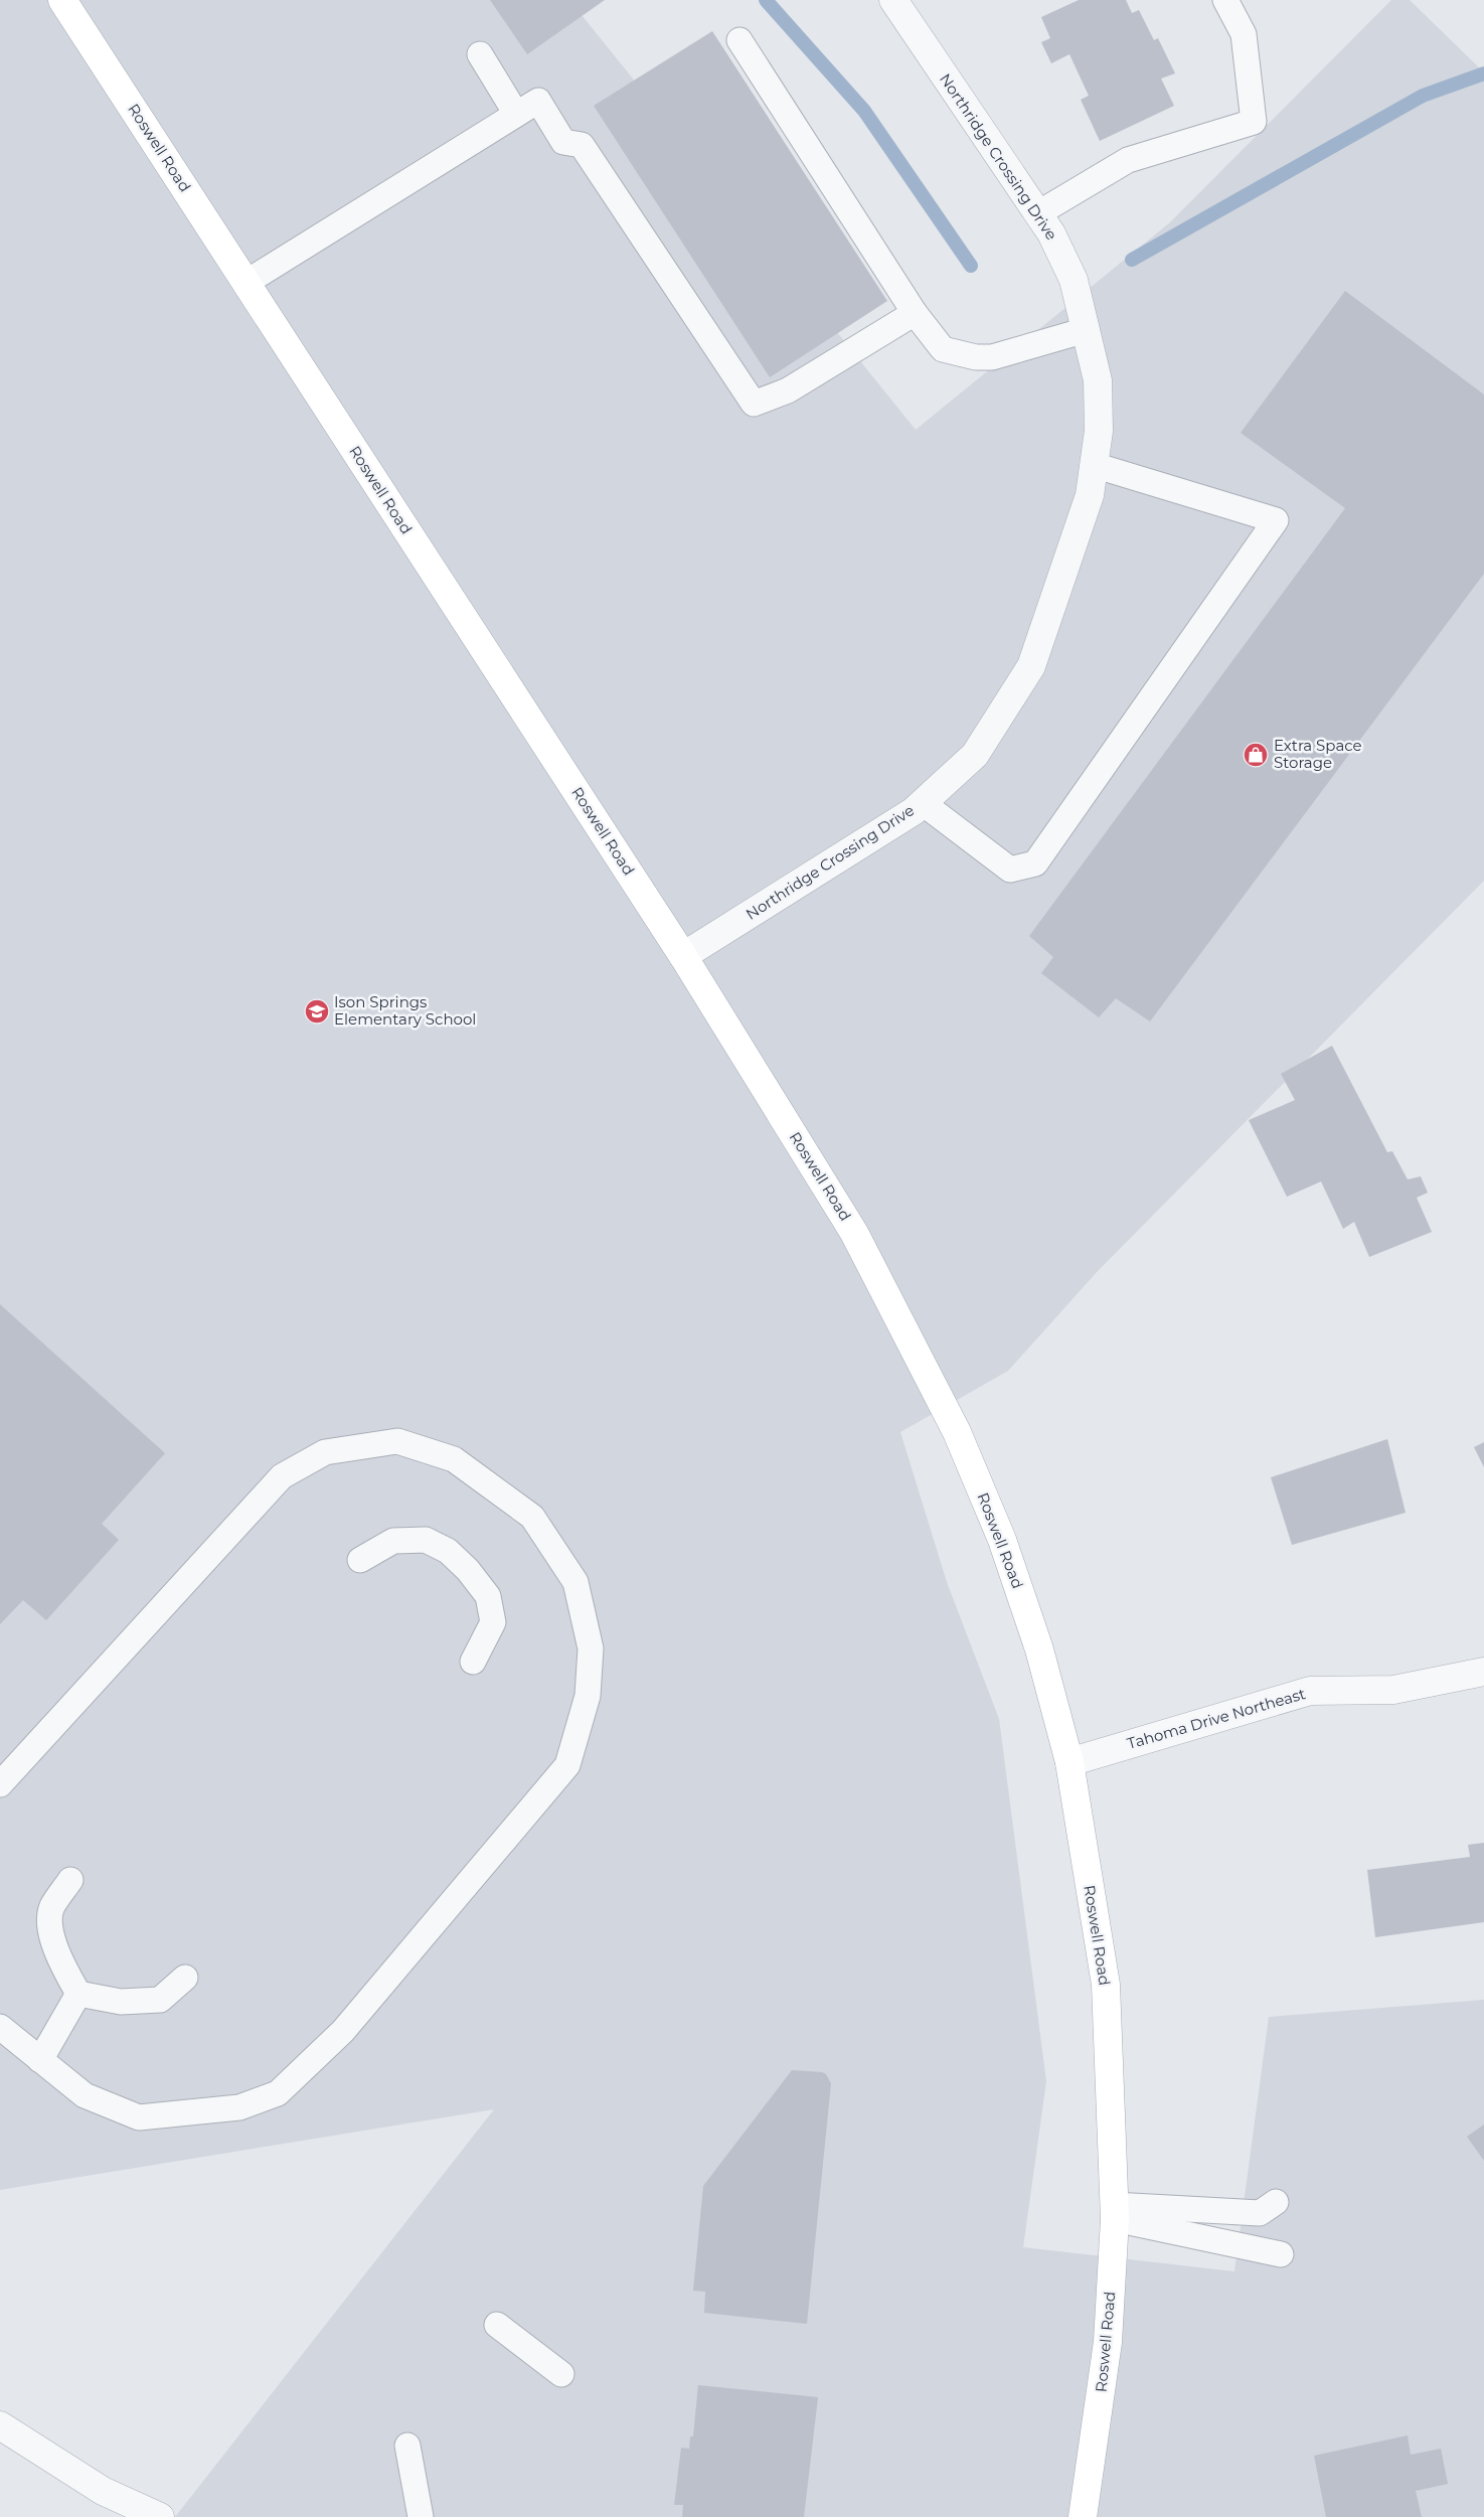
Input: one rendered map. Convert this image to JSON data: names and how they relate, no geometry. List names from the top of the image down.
{
  "streets": {
    "main road": ["Roswell Road"],
    "street": ["Northridge Crossing Drive", "Tahoma Drive Northeast"]
  },
  "crossings": [
    ["Roswell Road", "Northridge Crossing Drive"],
    ["Roswell Road", "Tahoma Drive Northeast"]
  ],
  "places": {
    "shop": ["Extra Space Storage"],
    "school or university": ["Ison Springs Elementary School"]
  }
}
